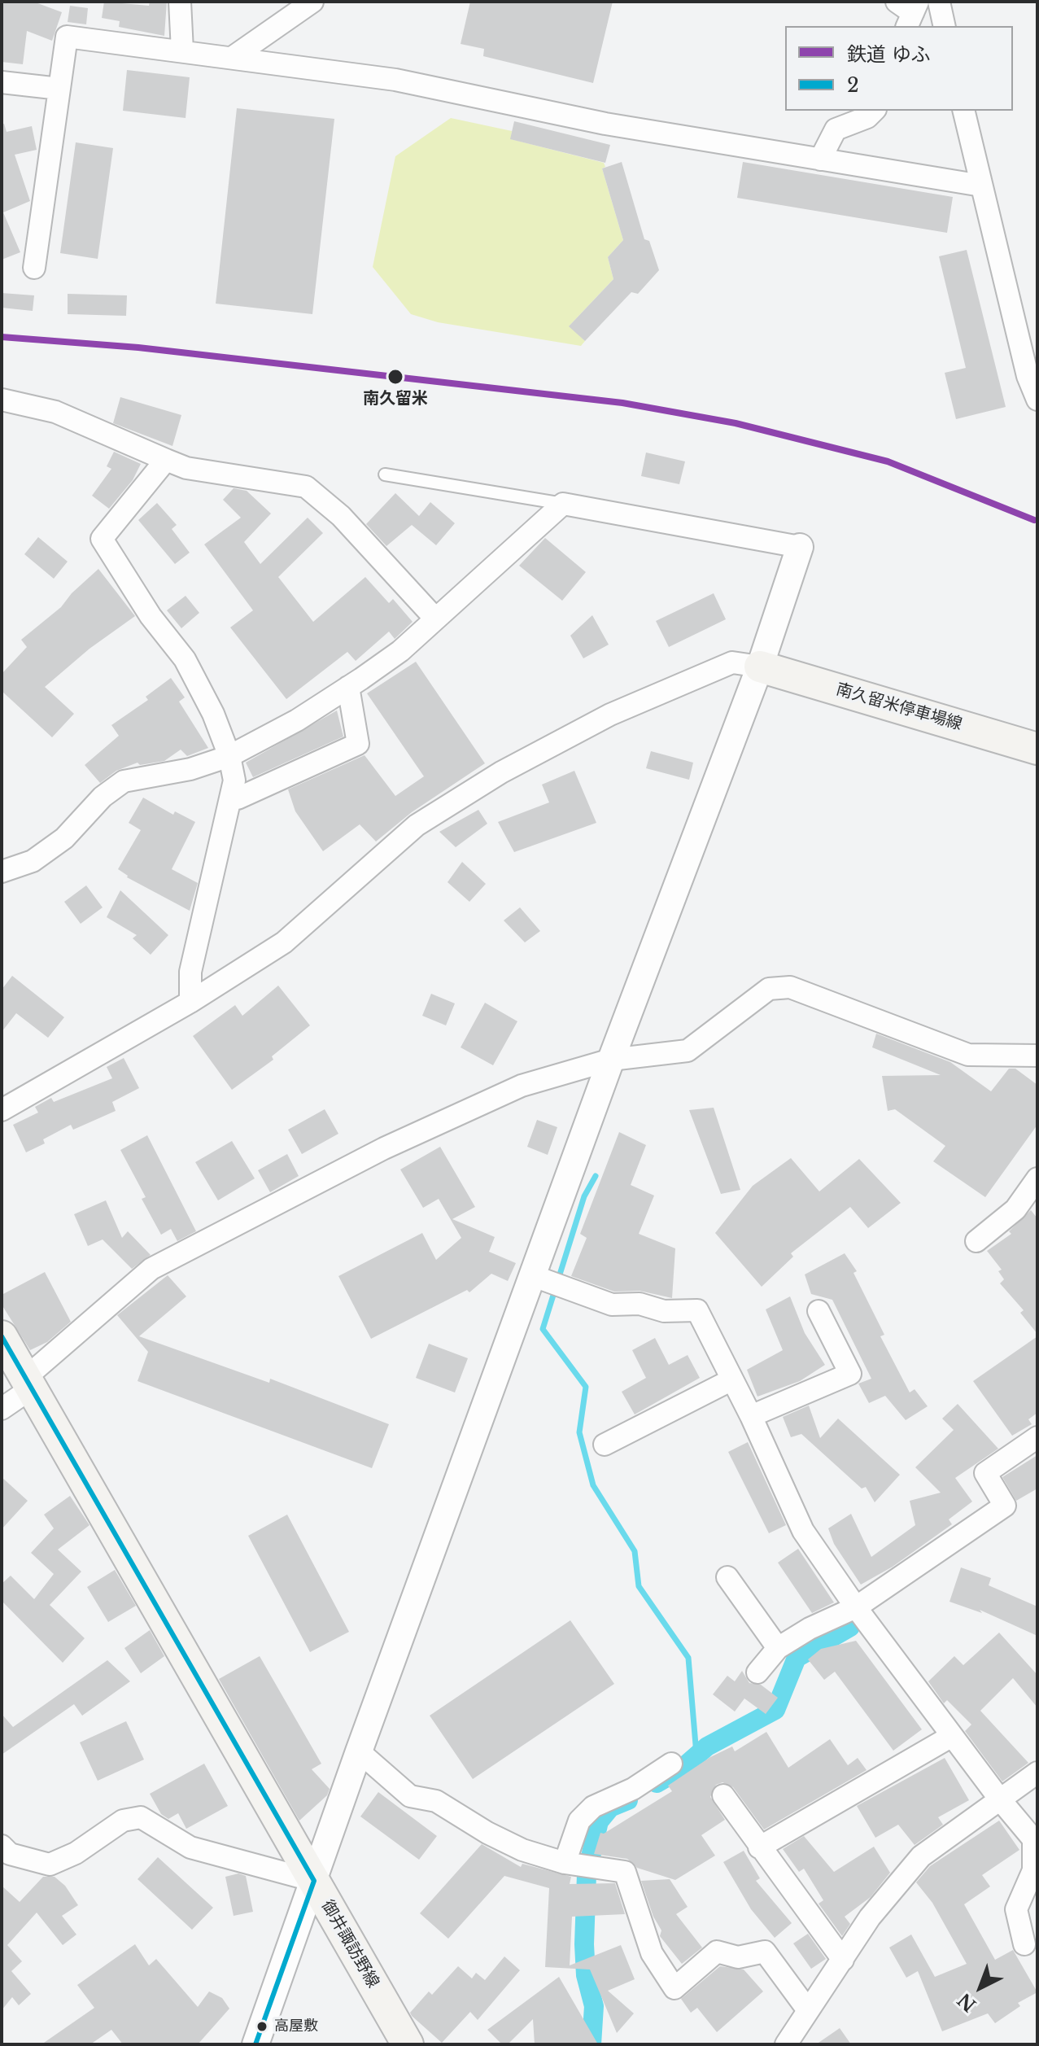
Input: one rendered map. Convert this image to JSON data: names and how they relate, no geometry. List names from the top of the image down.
{
  "streets": {
    "main road": ["南久留米停車場線", "御井諏訪野線"]
  },
  "places": ["南久留米", "高屋敷"],
  "lines": ["rail line ゆふ", "transit line 2"],
  "legend": ["鉄道 ゆふ", "2"],
  "north": "bottom left"
}
